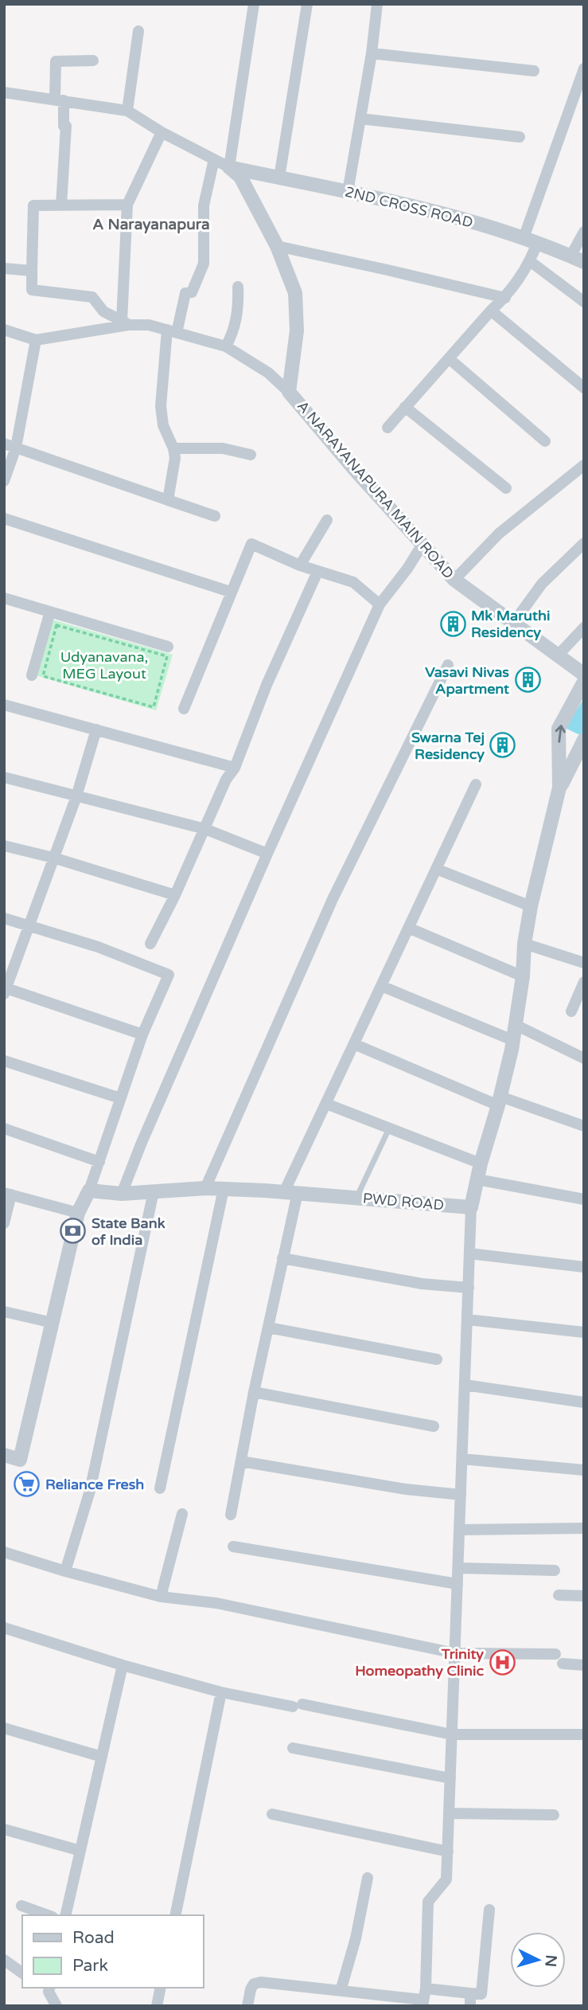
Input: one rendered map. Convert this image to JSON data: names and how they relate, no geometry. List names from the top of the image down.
{
  "streets": {
    "street": ["2ND CROSS ROAD", "A NARAYANAPURA MAIN ROAD", "PWD ROAD"]
  },
  "crossings": [
    ["2ND CROSS ROAD", "A NARAYANAPURA MAIN ROAD"]
  ],
  "districts": ["A Narayanapura"],
  "parks": ["Udyanavana, MEG Layout"],
  "places": {
    "building": ["Mk Maruthi Residency", "Vasavi Nivas Apartment", "Swarna Tej Residency"],
    "bank": ["State Bank of India"],
    "supermarket": ["Reliance Fresh"],
    "hospital": ["Trinity Homeopathy Clinic"]
  },
  "legend": ["Road", "Park"],
  "north": "right"
}
